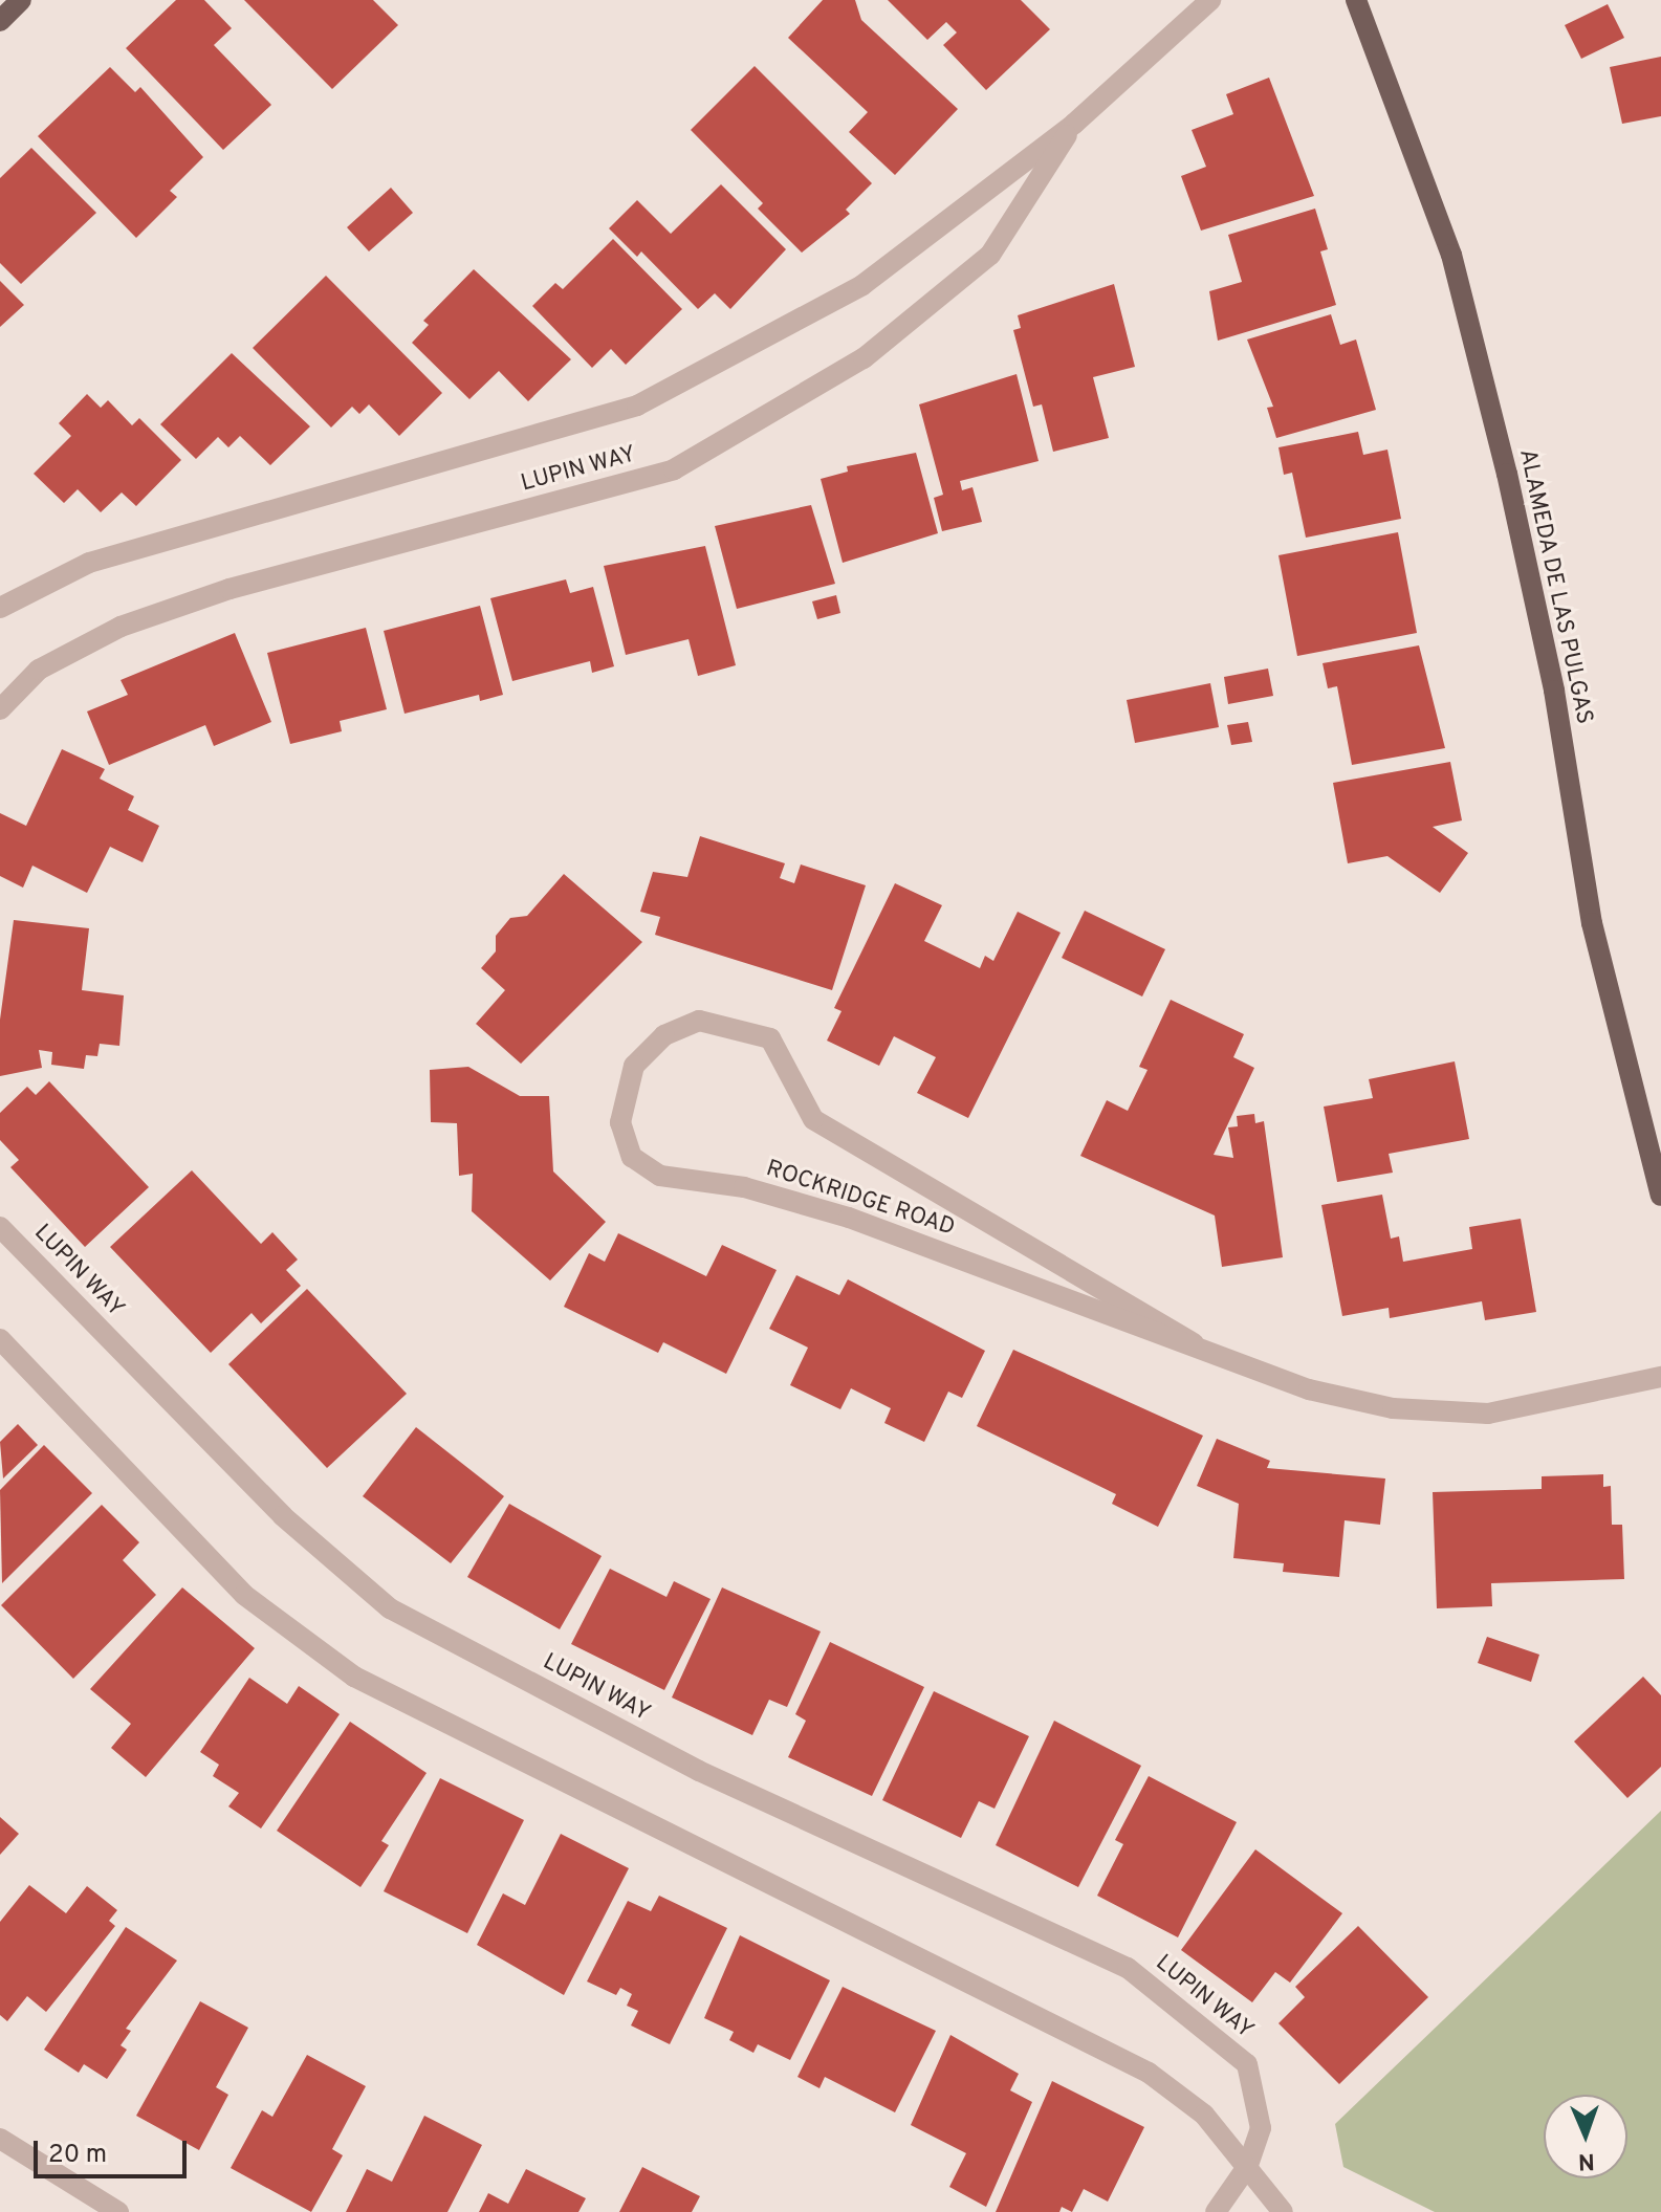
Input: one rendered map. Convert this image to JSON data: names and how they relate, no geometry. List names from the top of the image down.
{
  "streets": {
    "main road": ["ALAMEDA DE LAS PULGAS"],
    "street": ["LUPIN WAY", "ROCKRIDGE ROAD"]
  },
  "scale_bar": "20 m",
  "north": "bottom"
}
